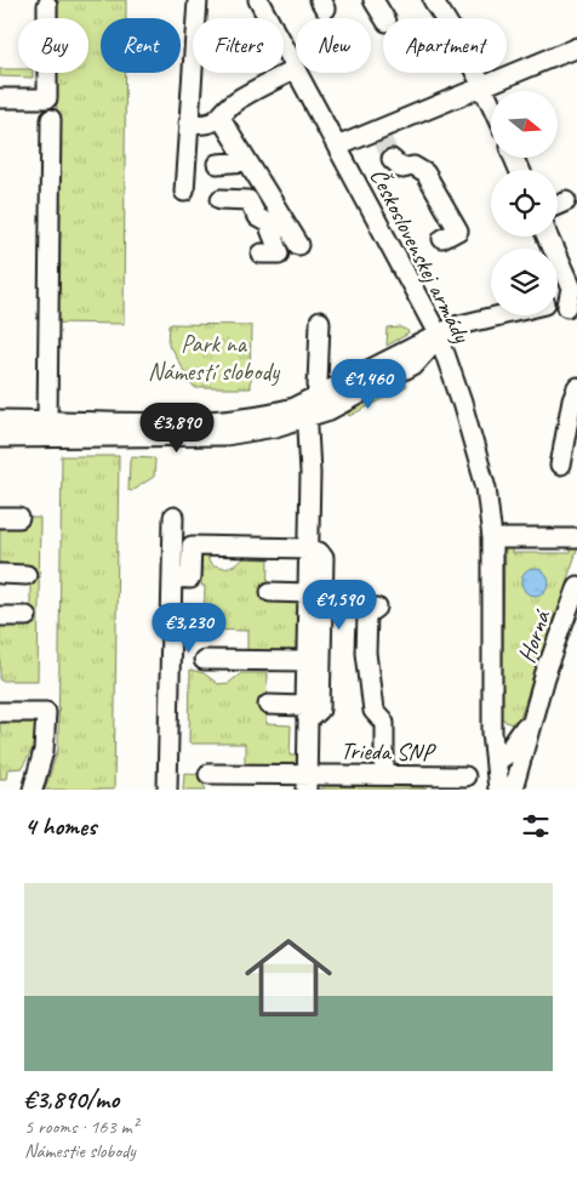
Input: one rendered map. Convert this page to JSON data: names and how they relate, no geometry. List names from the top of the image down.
{
  "streets": {
    "street": ["Československej armády", "Horná", "Trieda SNP"]
  },
  "crossings": [
    ["Československej armády", "Horná"]
  ],
  "parks": ["Park na Námestí slobody"],
  "north": "right",
  "page": {
    "chip": [
      "Buy",
      "Rent",
      "Filters",
      "New",
      "Apartment"
    ],
    "price": [
      "€1,460",
      "€3,890",
      "€1,590",
      "€3,230"
    ],
    "heading": "4 homes",
    "list": [
      {
        "name": "€3,890/mo",
        "note": "5 rooms · 163 m² · Námestie slobody"
      }
    ]
  }
}
